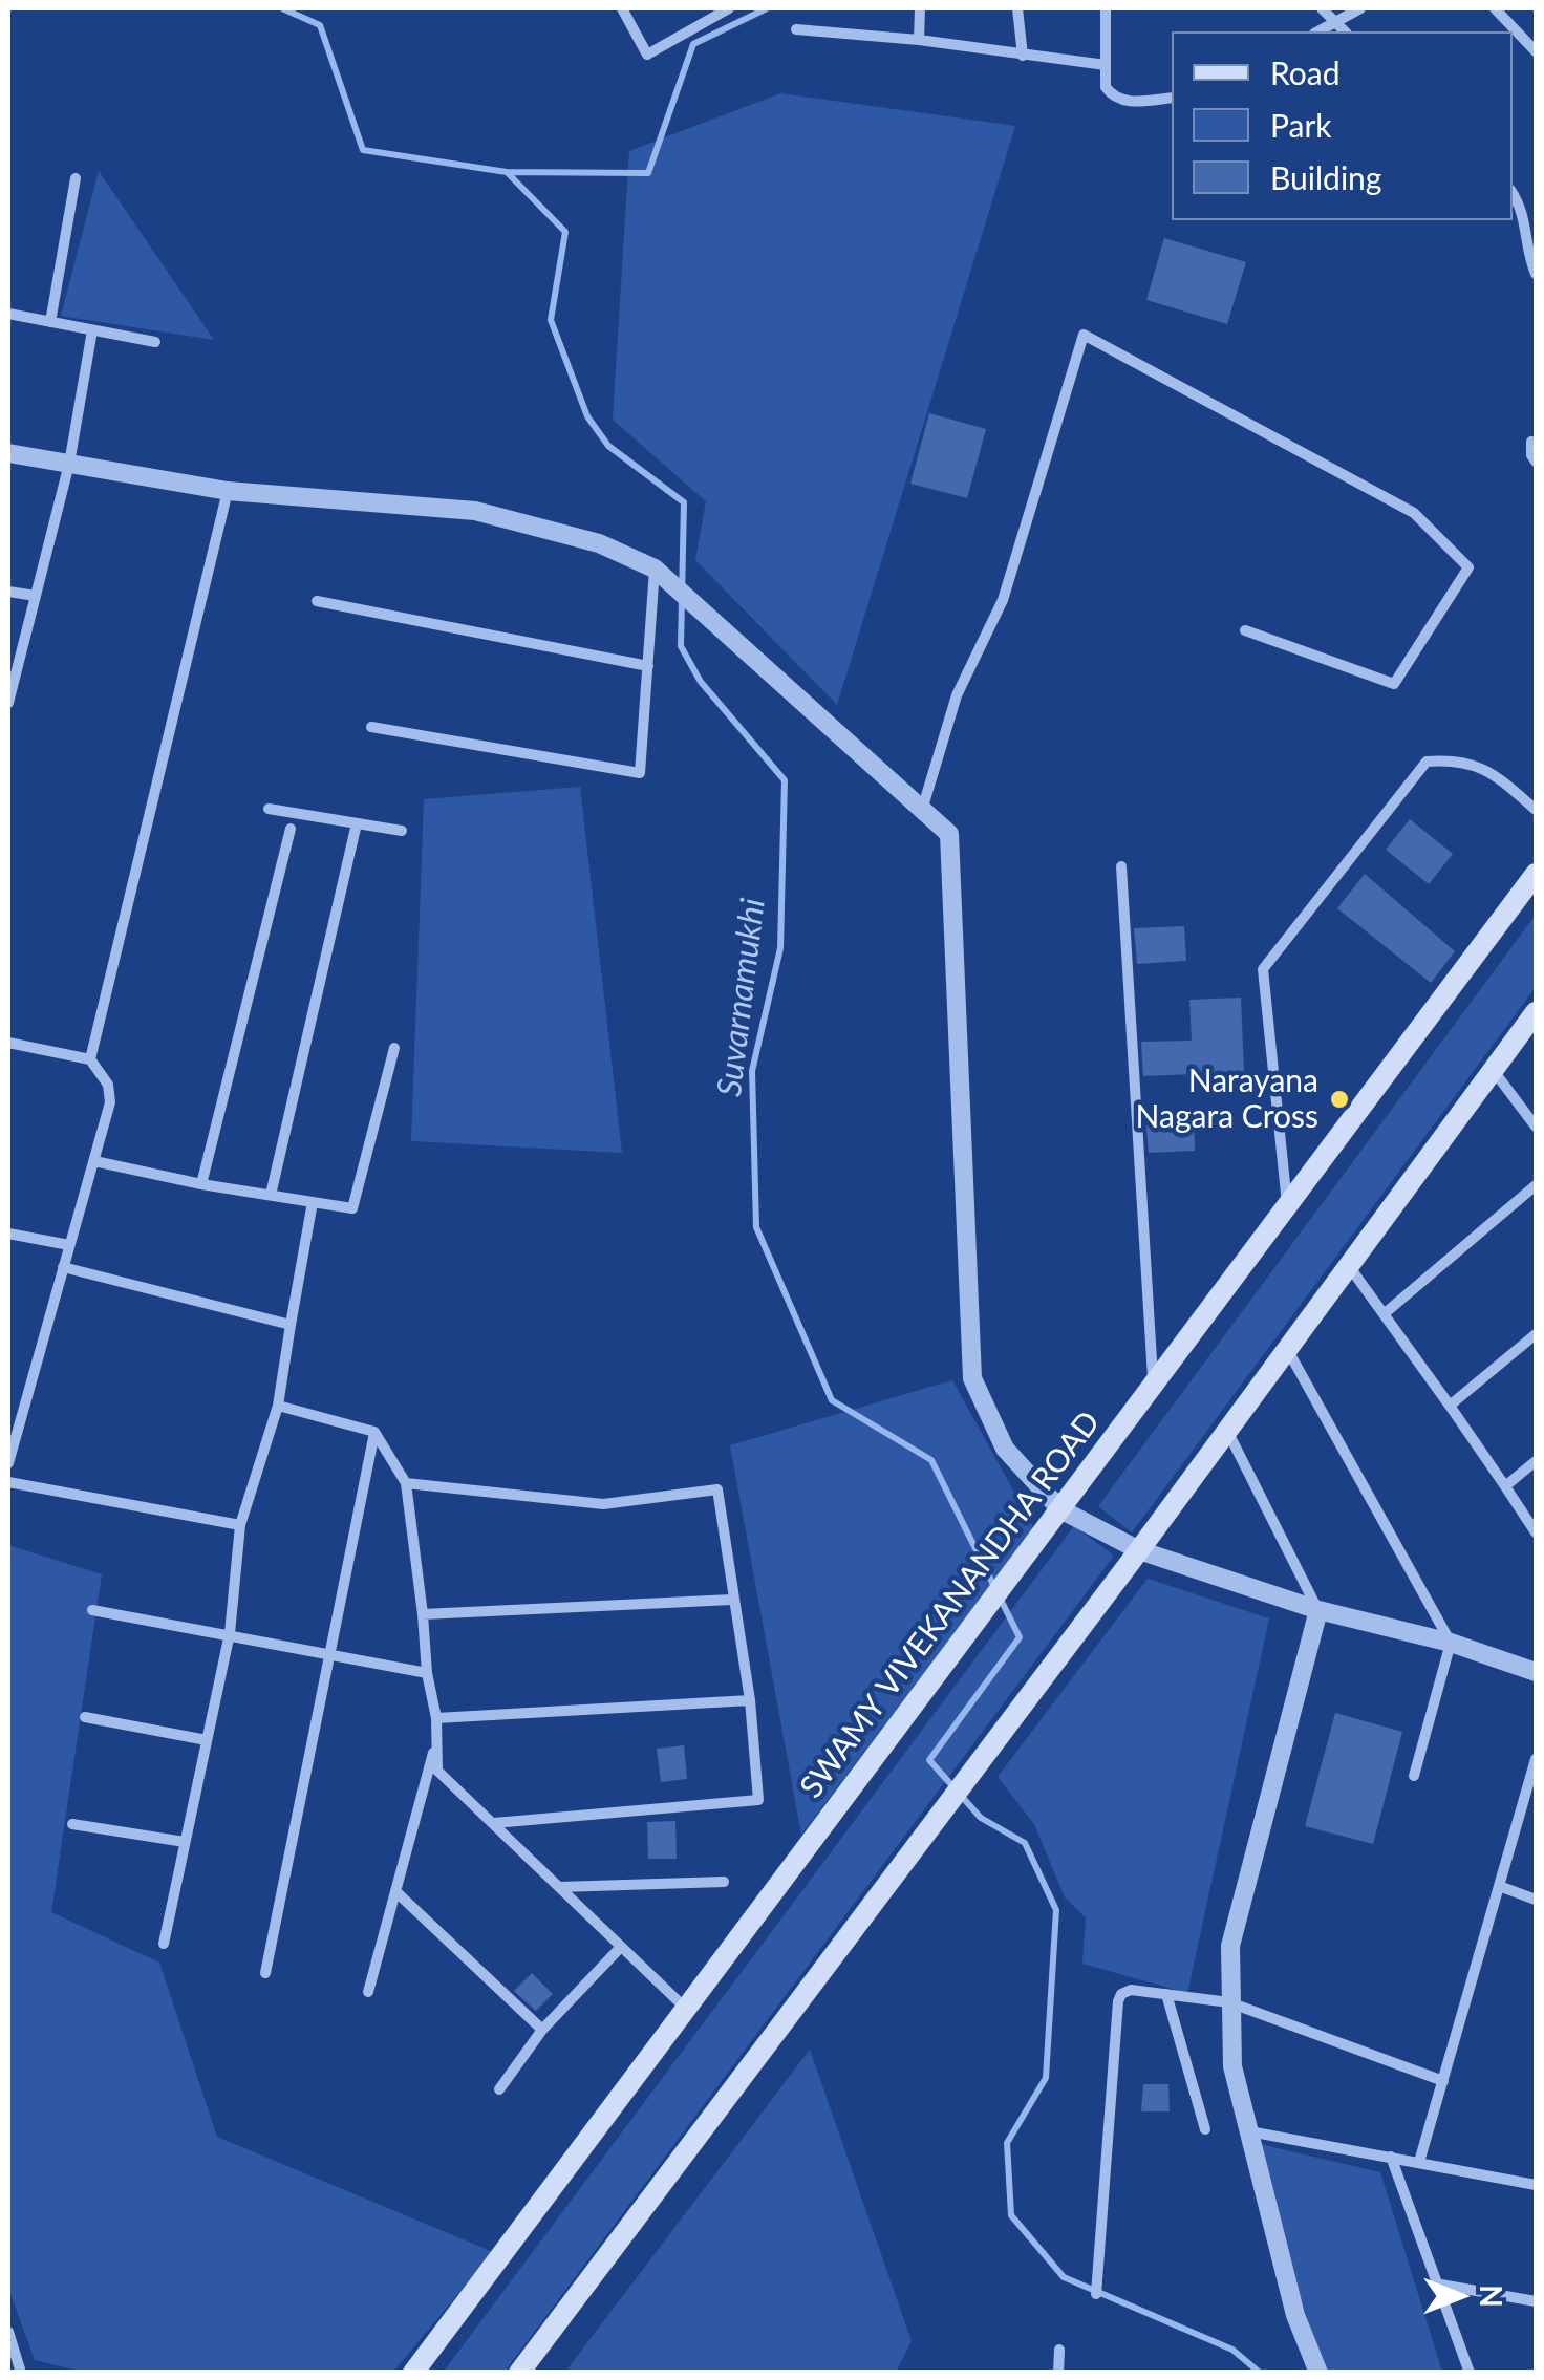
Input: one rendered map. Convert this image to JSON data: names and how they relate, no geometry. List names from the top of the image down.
{
  "streets": {
    "main road": ["SWAMY VIVEKANANDHA ROAD"]
  },
  "water": ["Suvarnamukhi"],
  "places": ["Narayana Nagara Cross"],
  "legend": ["Road", "Park", "Building"],
  "north": "right"
}
